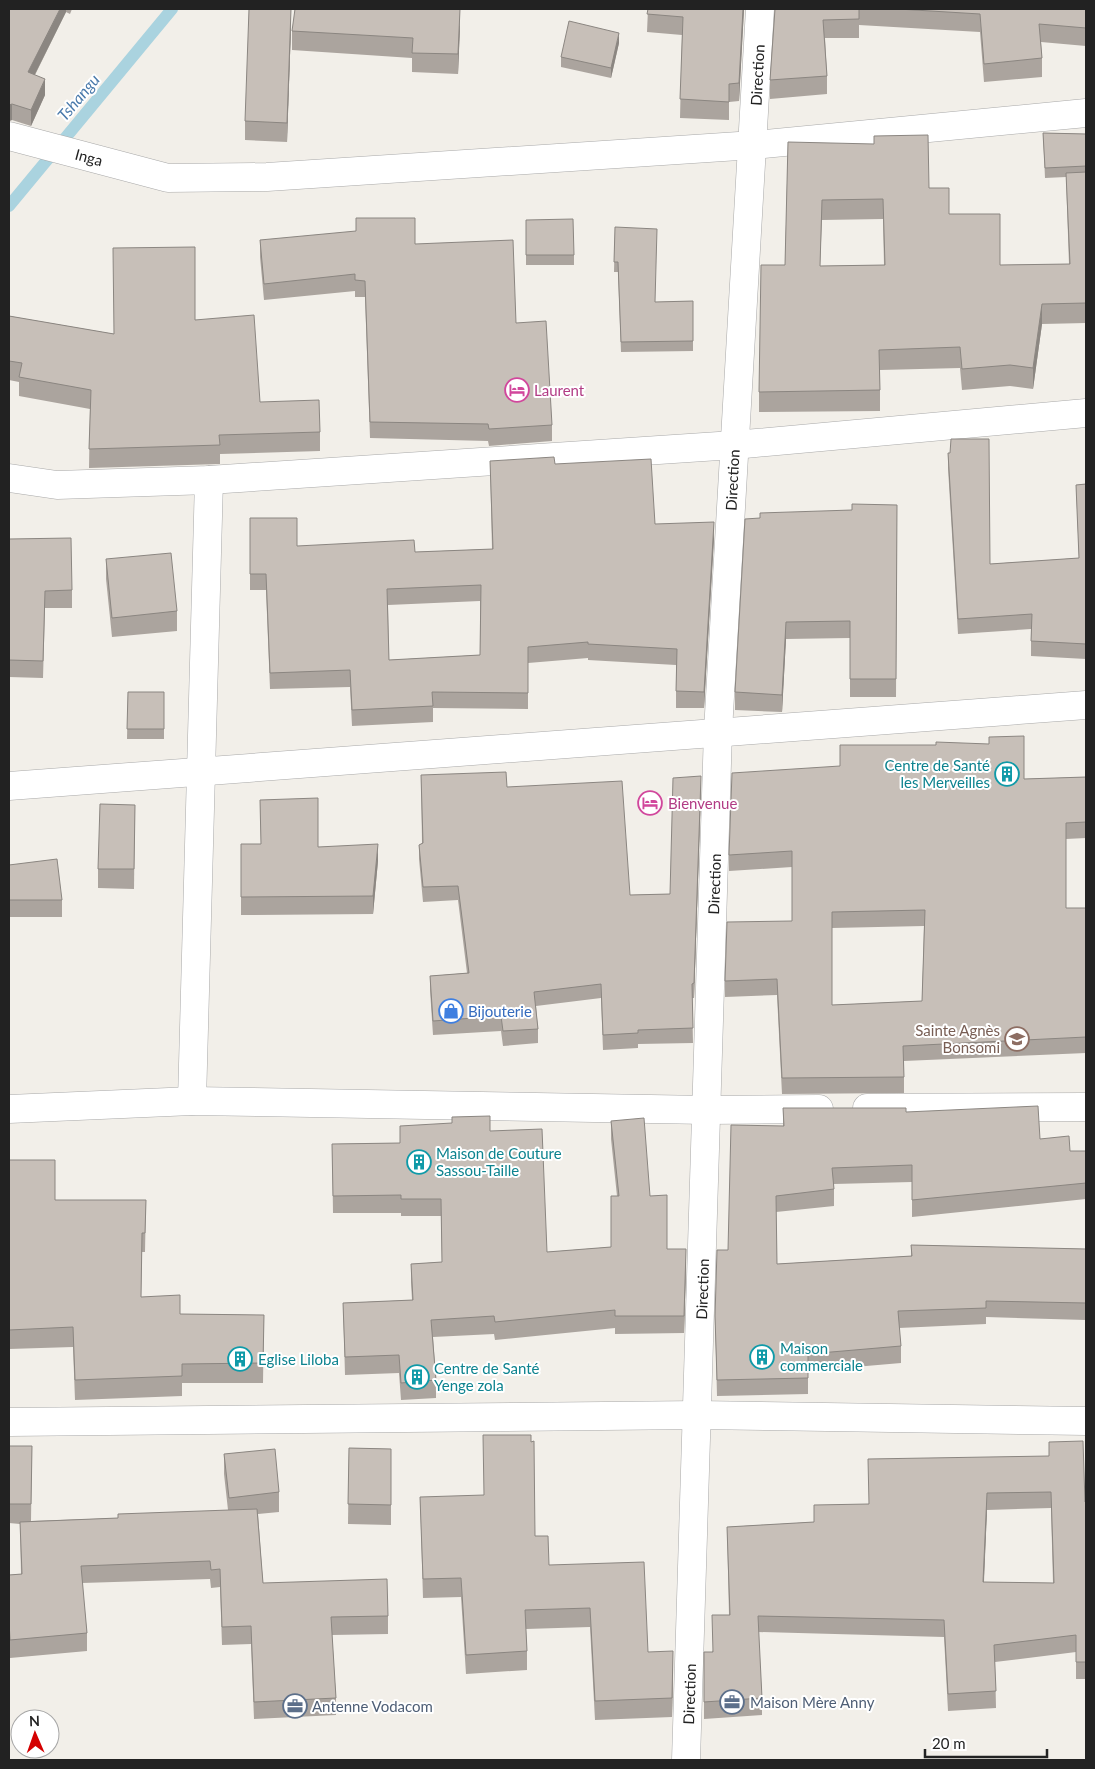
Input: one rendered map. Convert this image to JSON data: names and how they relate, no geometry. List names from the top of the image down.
{
  "streets": {
    "street": ["Direction", "Inga"]
  },
  "crossings": [
    ["Direction", "Inga"]
  ],
  "water": ["Tshangu"],
  "places": {
    "hotel": ["Laurent", "Bienvenue"],
    "building": [
      "Centre de Santé les Merveilles",
      "Maison de Couture Sassou-Taille",
      "Maison commerciale",
      "Eglise Liloba",
      "Centre de Santé Yenge zola"
    ],
    "shop": ["Bijouterie"],
    "school or university": ["Sainte Agnès Bonsomi"],
    "office": ["Maison Mère Anny", "Antenne Vodacom"]
  },
  "scale_bar": "20 m",
  "north": "top"
}
